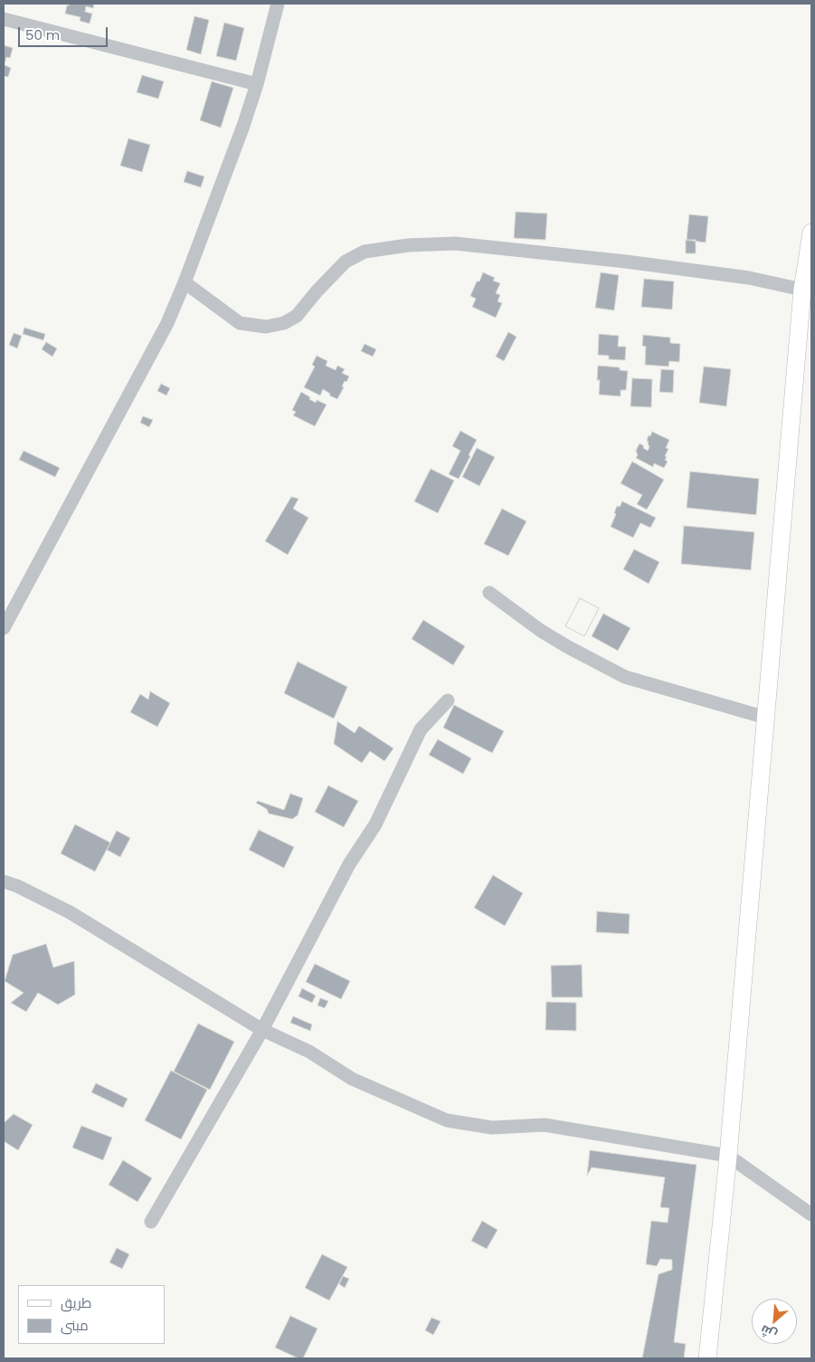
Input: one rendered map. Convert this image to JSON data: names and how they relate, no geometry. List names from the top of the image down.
{
  "legend": ["طريق", "مبنى"],
  "scale_bar": "50 m",
  "north": "bottom left"
}
